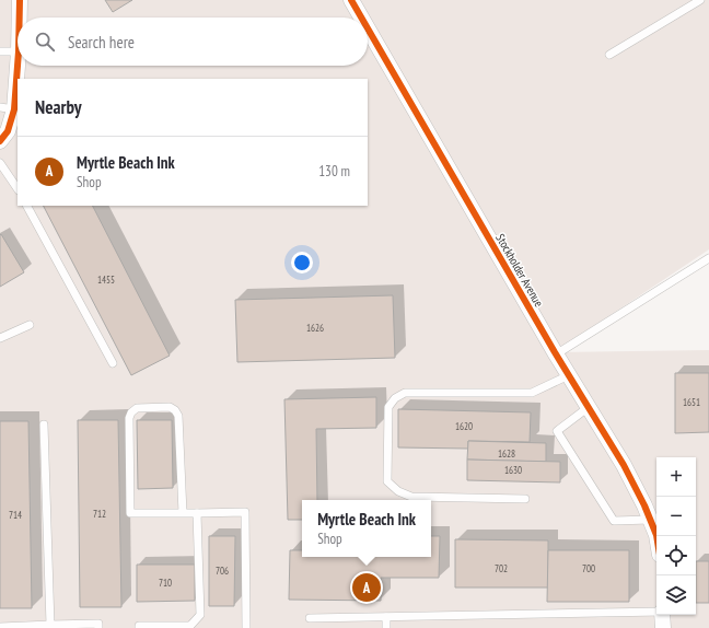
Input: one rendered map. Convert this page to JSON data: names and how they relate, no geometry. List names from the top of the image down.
{
  "streets": {
    "street": ["Stockholder Avenue"]
  },
  "house_numbers": [
    "1455",
    "1626",
    "1651",
    "1620",
    "1628",
    "1630",
    "712",
    "714",
    "702",
    "700",
    "706",
    "710"
  ],
  "page": {
    "search": "Search here",
    "heading": "Nearby",
    "list": [
      {
        "mark": "A",
        "name": "Myrtle Beach Ink",
        "note": "Shop",
        "value": "130 m"
      }
    ],
    "map_buttons": ["+", "−"],
    "popup": ["Myrtle Beach Ink", "Shop"],
    "pins": "A"
  }
}
